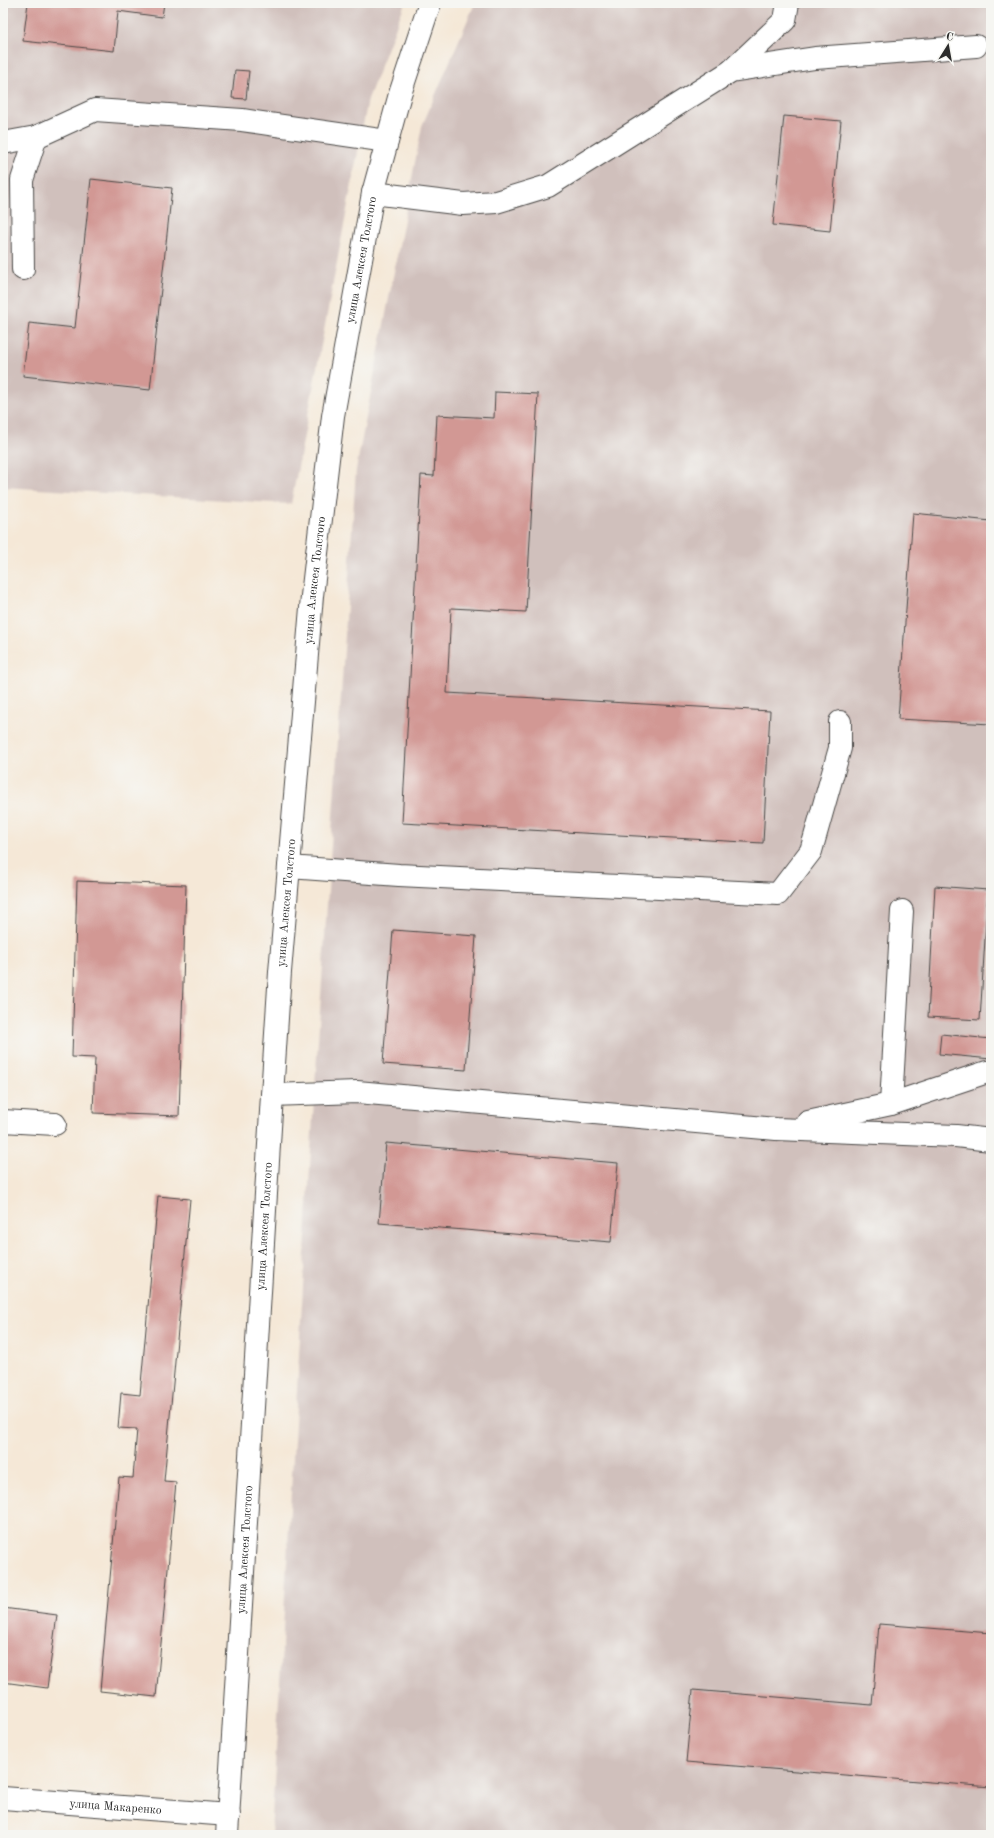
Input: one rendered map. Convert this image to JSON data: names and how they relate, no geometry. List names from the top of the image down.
{
  "streets": {
    "street": ["улица Алексея Толстого", "улица Макаренко"]
  },
  "crossings": [
    ["улица Алексея Толстого", "улица Макаренко"]
  ],
  "north": "top"
}
